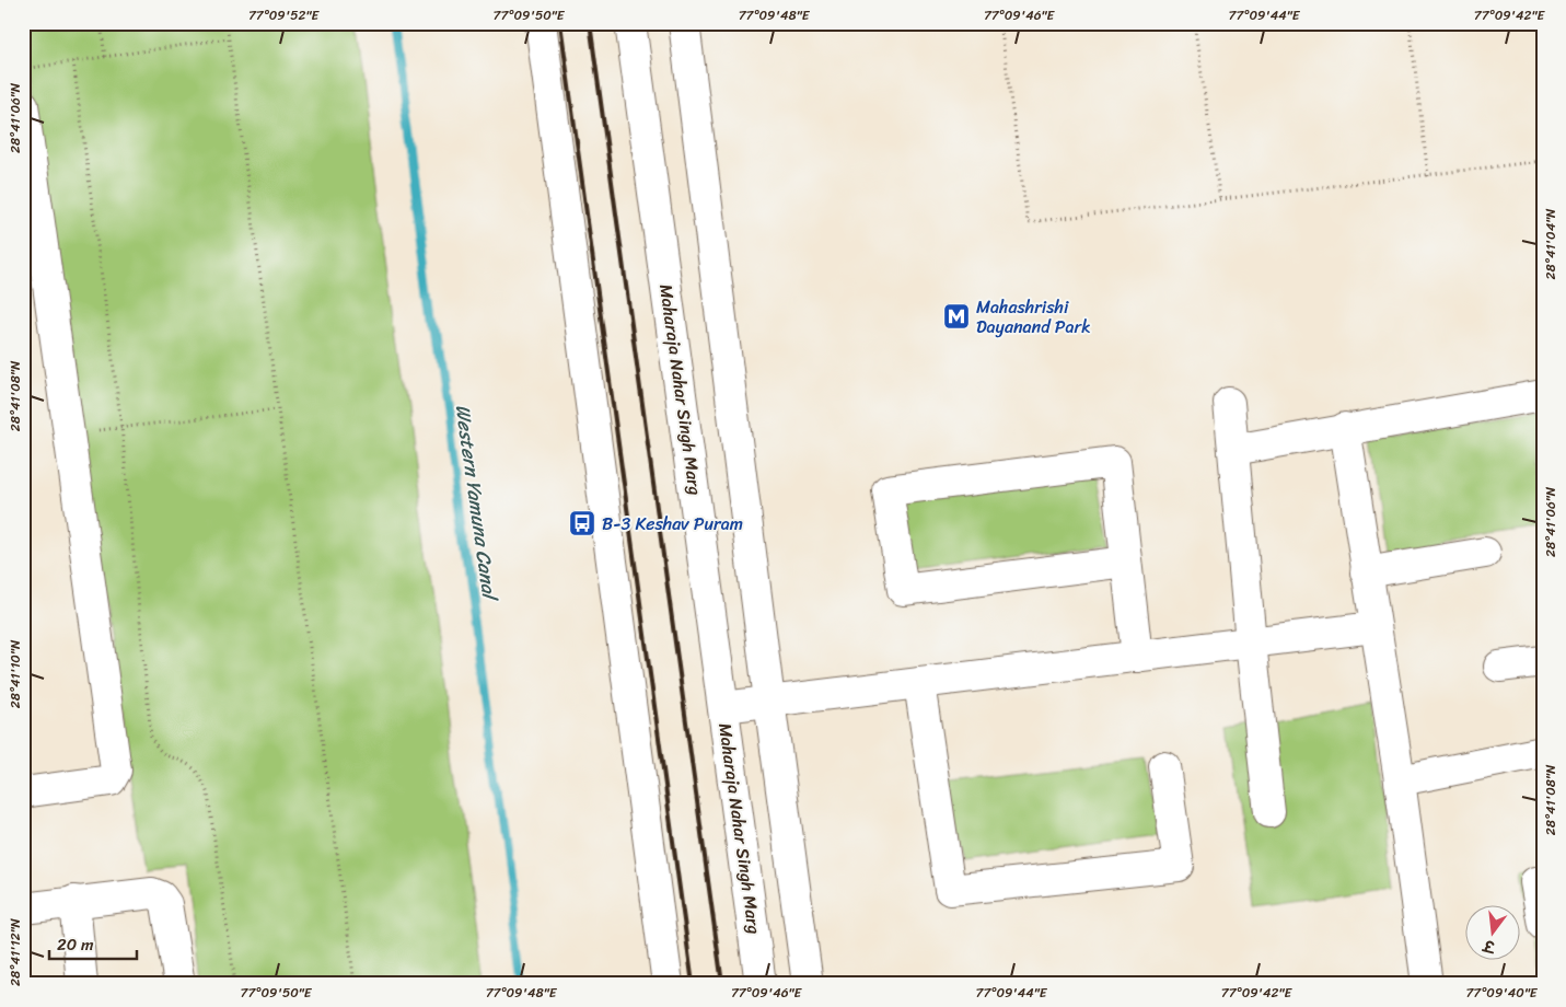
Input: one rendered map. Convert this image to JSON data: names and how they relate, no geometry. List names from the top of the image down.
{
  "streets": {
    "main road": ["Maharaja Nahar Singh Marg"]
  },
  "water": ["Western Yamuna Canal"],
  "places": {
    "metro station": ["Mahashrishi Dayanand Park"],
    "bus stop": ["B-3 Keshav Puram"]
  },
  "scale_bar": "20 m",
  "north": "bottom",
  "coordinates": [
    "77°09'52\"E",
    "77°09'50\"E",
    "77°09'48\"E",
    "77°09'46\"E",
    "77°09'44\"E",
    "77°09'42\"E",
    "28°41'06\"N",
    "28°41'04\"N",
    "28°41'08\"N",
    "28°41'10\"N",
    "28°41'12\"N",
    "77°09'40\"E"
  ]
}
